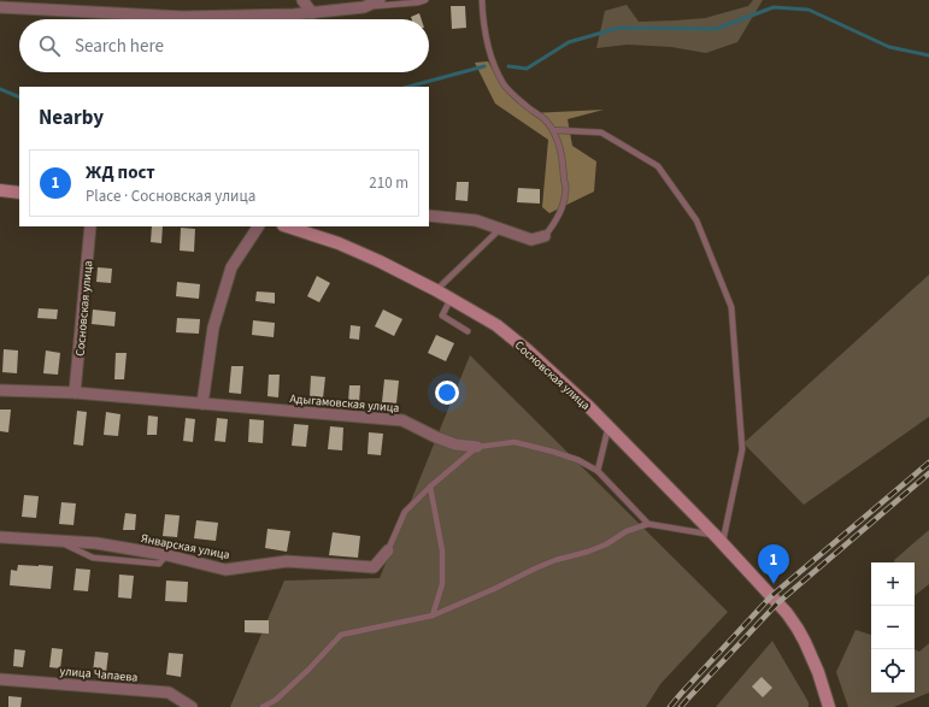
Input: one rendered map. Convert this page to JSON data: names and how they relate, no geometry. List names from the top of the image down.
{
  "streets": {
    "main road": ["Сосновская улица"],
    "street": ["Адыгамовская улица", "Январская улица", "улица Чапаева"]
  },
  "crossings": [
    ["Сосновская улица", "Адыгамовская улица"]
  ],
  "page": {
    "search": "Search here",
    "heading": "Nearby",
    "list": [
      {
        "mark": "1",
        "name": "ЖД пост",
        "note": "Place · Сосновская улица",
        "value": "210 m"
      }
    ],
    "pins": "1",
    "map_buttons": ["+", "−"]
  }
}
